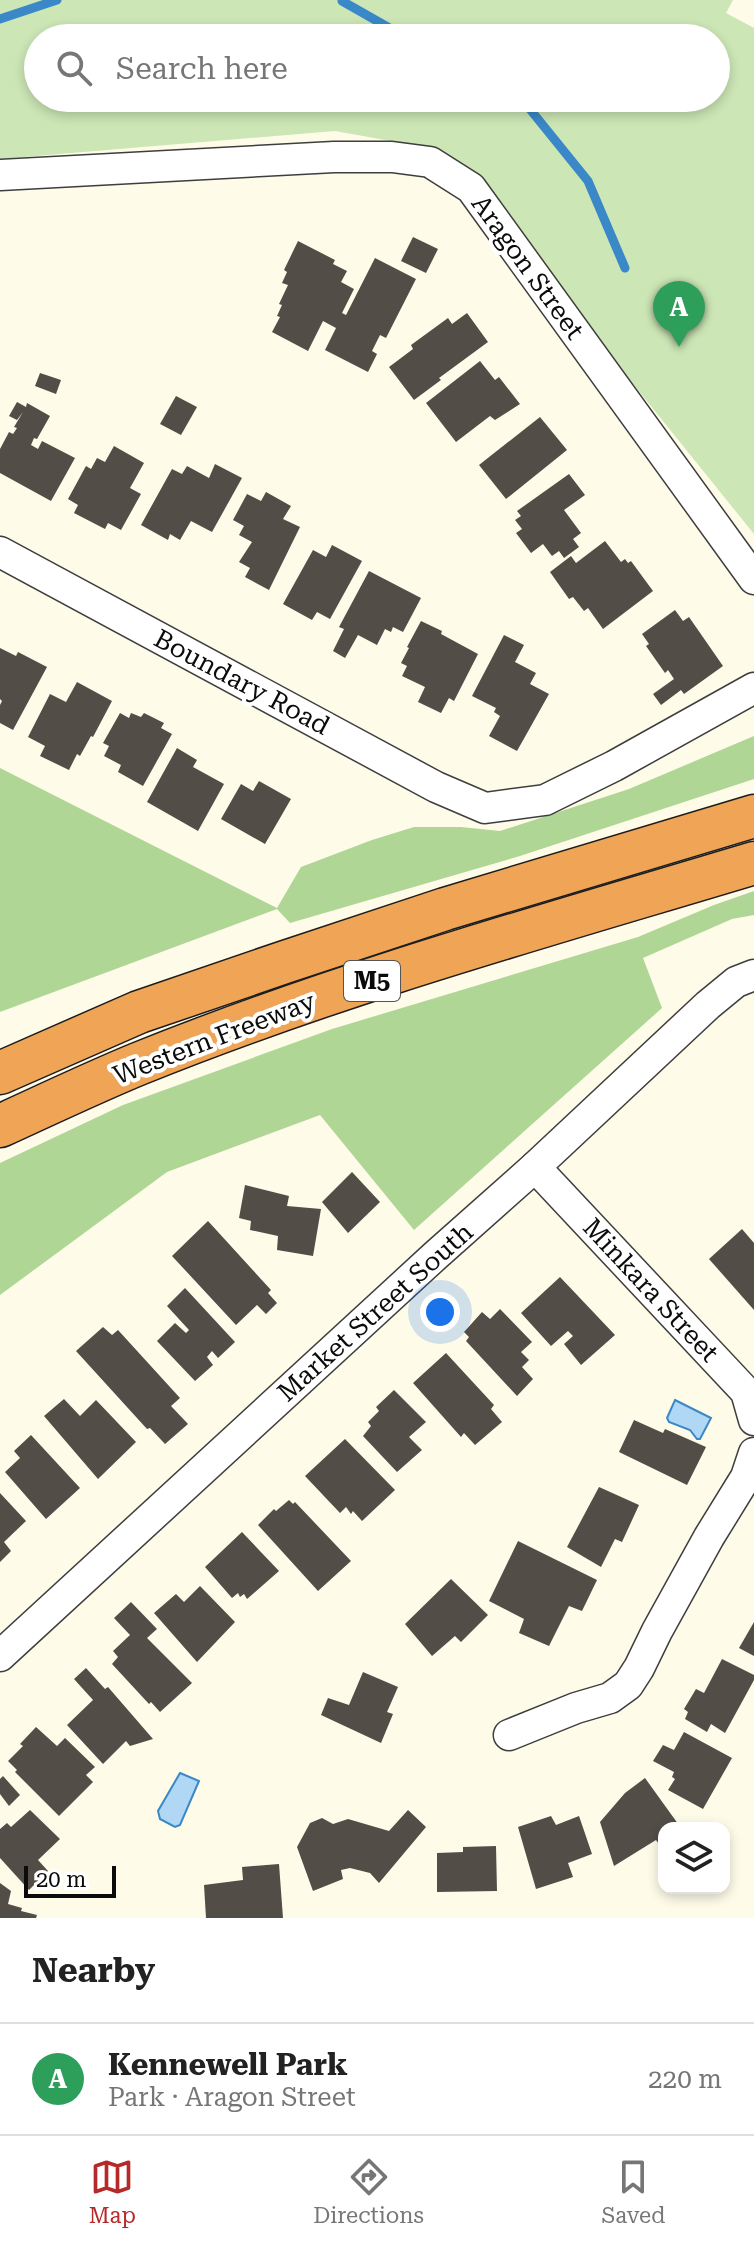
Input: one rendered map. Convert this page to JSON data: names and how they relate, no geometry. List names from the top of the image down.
{
  "streets": {
    "highway": ["M5", "Western Freeway"],
    "street": [
      "Aragon Street",
      "Boundary Road",
      "Minkara Street",
      "Market Street South"
    ]
  },
  "crossings": [
    ["Minkara Street", "Market Street South"]
  ],
  "scale_bar": "20 m",
  "page": {
    "search": "Search here",
    "pins": "A",
    "scale": "20 m",
    "heading": "Nearby",
    "list": [
      {
        "mark": "A",
        "name": "Kennewell Park",
        "note": "Park · Aragon Street",
        "value": "220 m"
      }
    ],
    "nav": ["Map", "Directions", "Saved"]
  }
}
